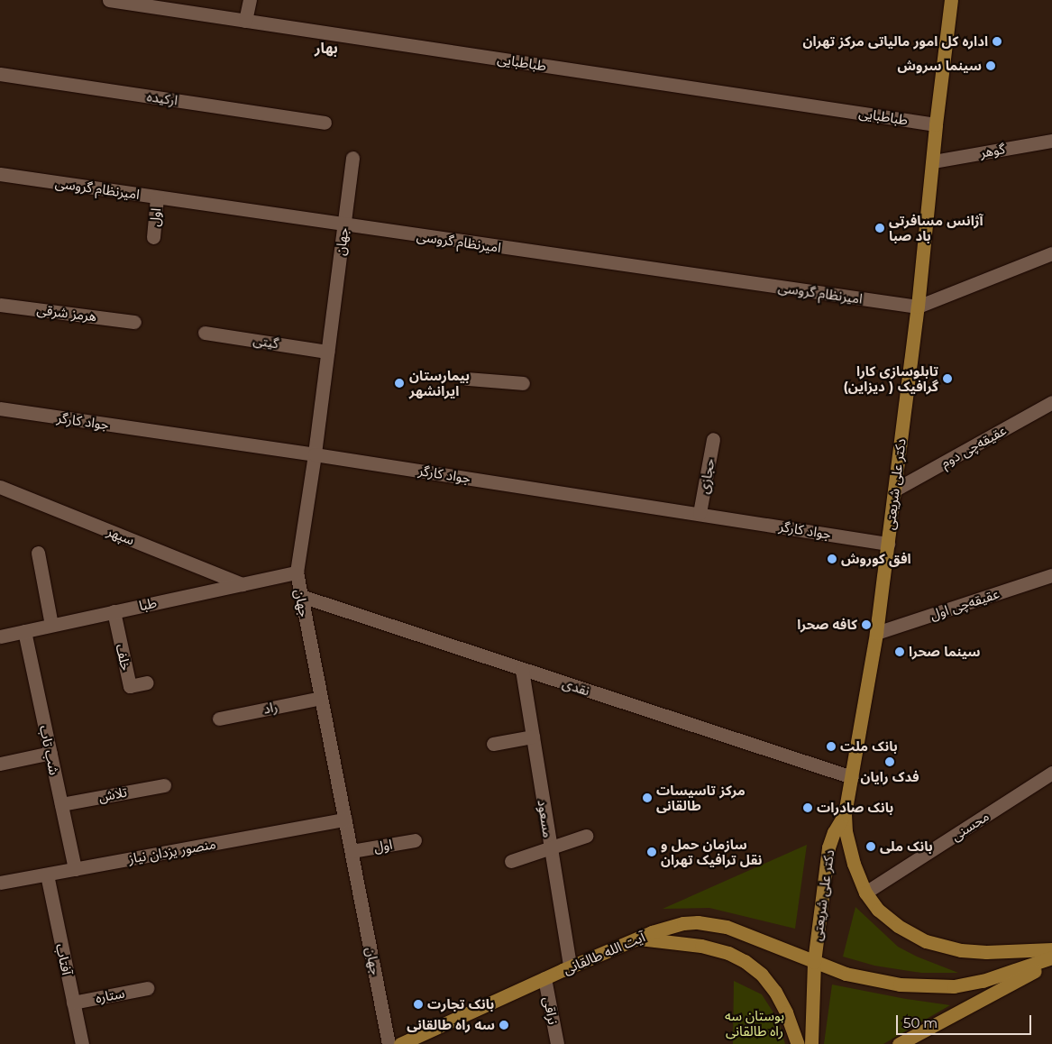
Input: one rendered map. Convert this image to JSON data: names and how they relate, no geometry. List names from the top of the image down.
{
  "streets": {
    "main road": ["دکتر علی شریعتی", "آیت الله طالقانی"],
    "street": [
      "طباطبایی",
      "ارکیده",
      "گوهر",
      "امیرنظام گروسی",
      "اول",
      "جهان",
      "هرمز شرقی",
      "گیتی",
      "جواد کارگر",
      "عقیقه‌چی دوم",
      "حجازی",
      "سپهر",
      "طبا",
      "عقیقه‌چی اول",
      "خلف",
      "نقدی",
      "راد",
      "شب تاب",
      "تلاش",
      "مسعود",
      "محسنی",
      "منصور یزدان نیاز",
      "آفتاب",
      "ستاره",
      "نراقی"
    ]
  },
  "crossings": [
    ["طباطبایی", "دکتر علی شریعتی"],
    ["گوهر", "دکتر علی شریعتی"],
    ["امیرنظام گروسی", "اول"],
    ["امیرنظام گروسی", "جهان"],
    ["امیرنظام گروسی", "دکتر علی شریعتی"],
    ["اول", "جهان"],
    ["جهان", "گیتی"],
    ["جهان", "جواد کارگر"],
    ["جهان", "طبا"],
    ["جهان", "نقدی"],
    ["جهان", "راد"],
    ["جهان", "منصور یزدان نیاز"],
    ["جواد کارگر", "حجازی"],
    ["جواد کارگر", "دکتر علی شریعتی"],
    ["عقیقه‌چی دوم", "دکتر علی شریعتی"],
    ["دکتر علی شریعتی", "عقیقه‌چی اول"],
    ["دکتر علی شریعتی", "نقدی"],
    ["دکتر علی شریعتی", "آیت الله طالقانی"],
    ["سپهر", "طبا"],
    ["طبا", "خلف"],
    ["طبا", "شب تاب"],
    ["نقدی", "مسعود"],
    ["شب تاب", "تلاش"],
    ["شب تاب", "منصور یزدان نیاز"],
    ["مسعود", "آیت الله طالقانی"],
    ["منصور یزدان نیاز", "آفتاب"],
    ["آیت الله طالقانی", "نراقی"],
    ["آفتاب", "ستاره"]
  ],
  "districts": ["بهار"],
  "parks": ["بوستان سه راه طالقانی"],
  "places": [
    "اداره کل امور مالیاتی مرکز تهران",
    "سینما سروش",
    "آژانس مسافرتی باد صبا",
    "تابلوسازی كارا گرافیک ( ديزاين)",
    "بیمارستان ایرانشهر",
    "افق کوروش",
    "کافه صحرا",
    "سینما صحرا",
    "بانک ملت",
    "فدک رایان",
    "مرکز تاسیسات طالقانی",
    "بانک صادرات",
    "بانک ملی",
    "سازمان حمل و نقل ترافیک تهران",
    "بانک تجارت",
    "سه راه طالقانی"
  ],
  "scale_bar": "50 m"
}
